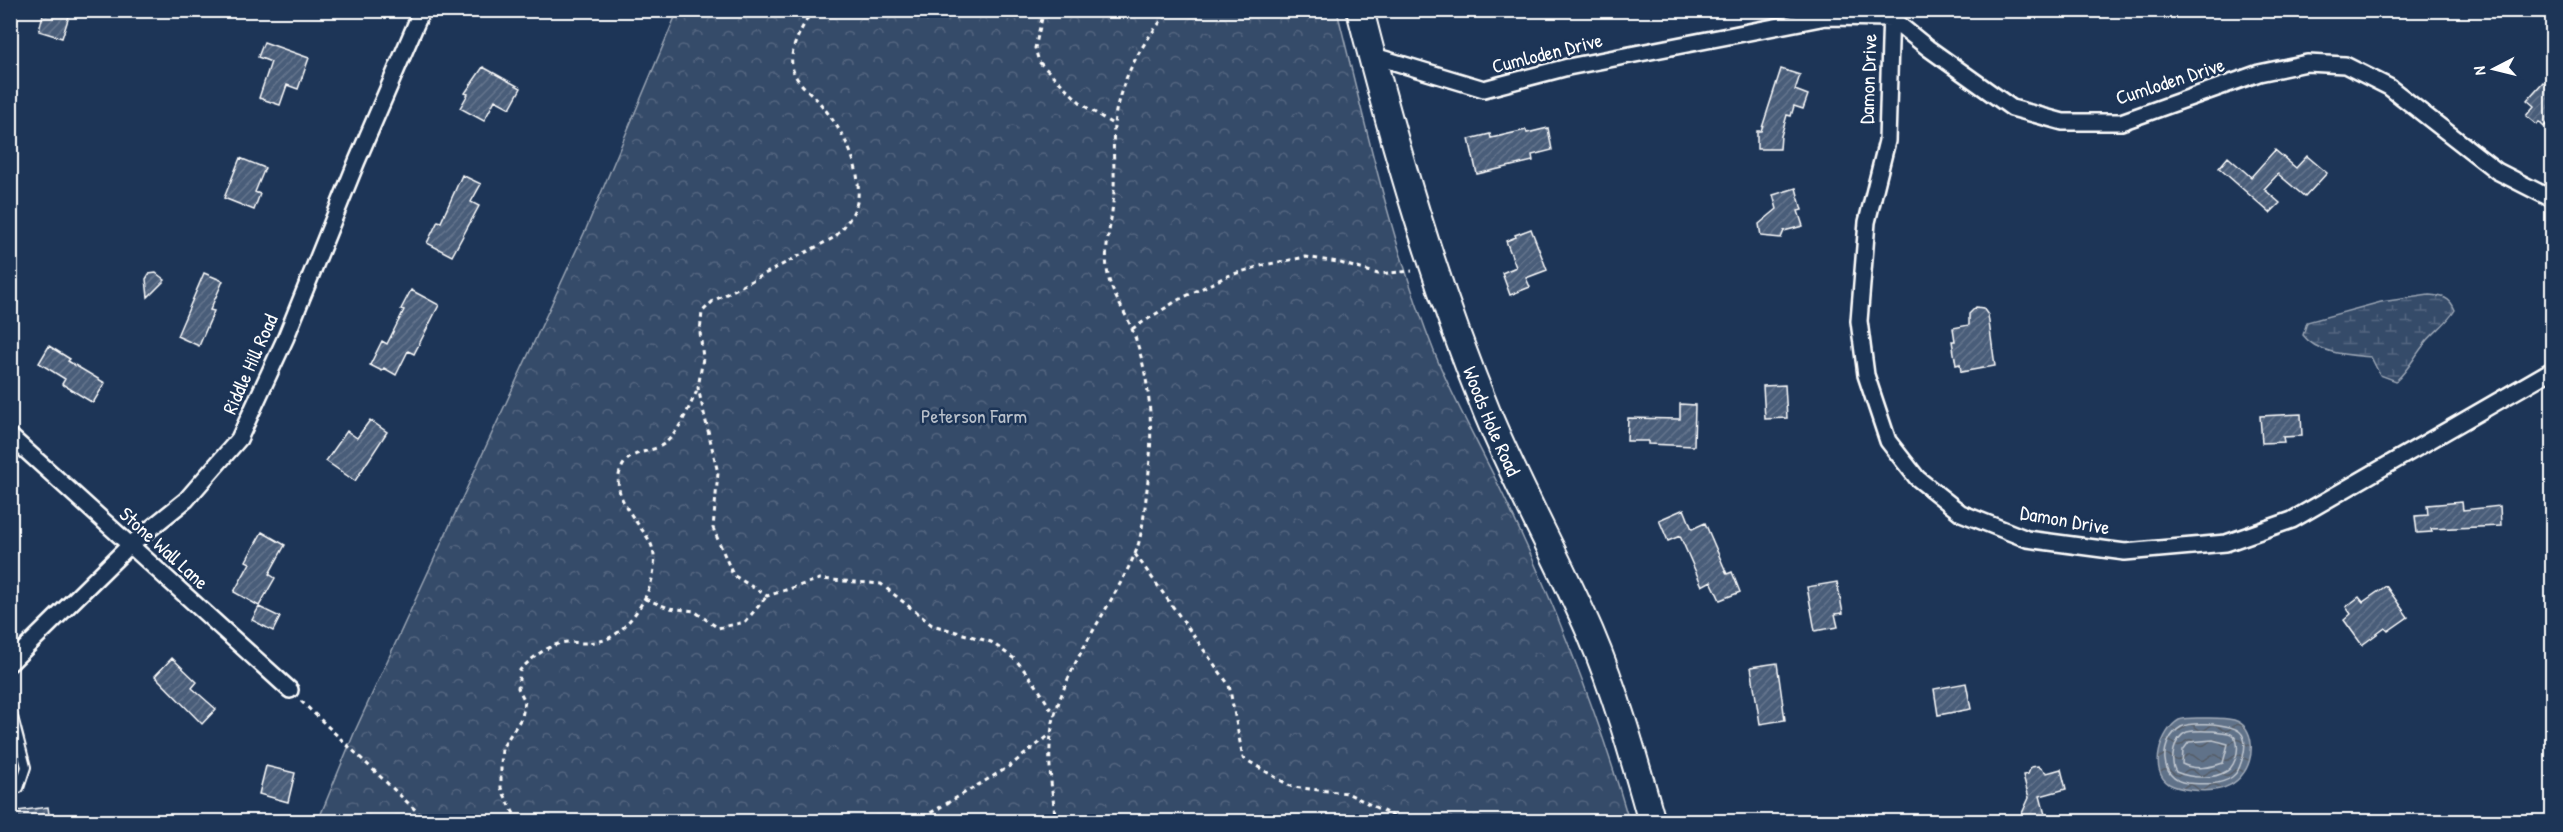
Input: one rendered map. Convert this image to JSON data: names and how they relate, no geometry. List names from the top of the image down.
{
  "streets": {
    "highway": ["Woods Hole Road"],
    "street": [
      "Cumloden Drive",
      "Damon Drive",
      "Riddle Hill Road",
      "Stone Wall Lane"
    ]
  },
  "crossings": [
    ["Cumloden Drive", "Damon Drive"],
    ["Cumloden Drive", "Woods Hole Road"],
    ["Riddle Hill Road", "Stone Wall Lane"]
  ],
  "parks": ["Peterson Farm"],
  "north": "left"
}
